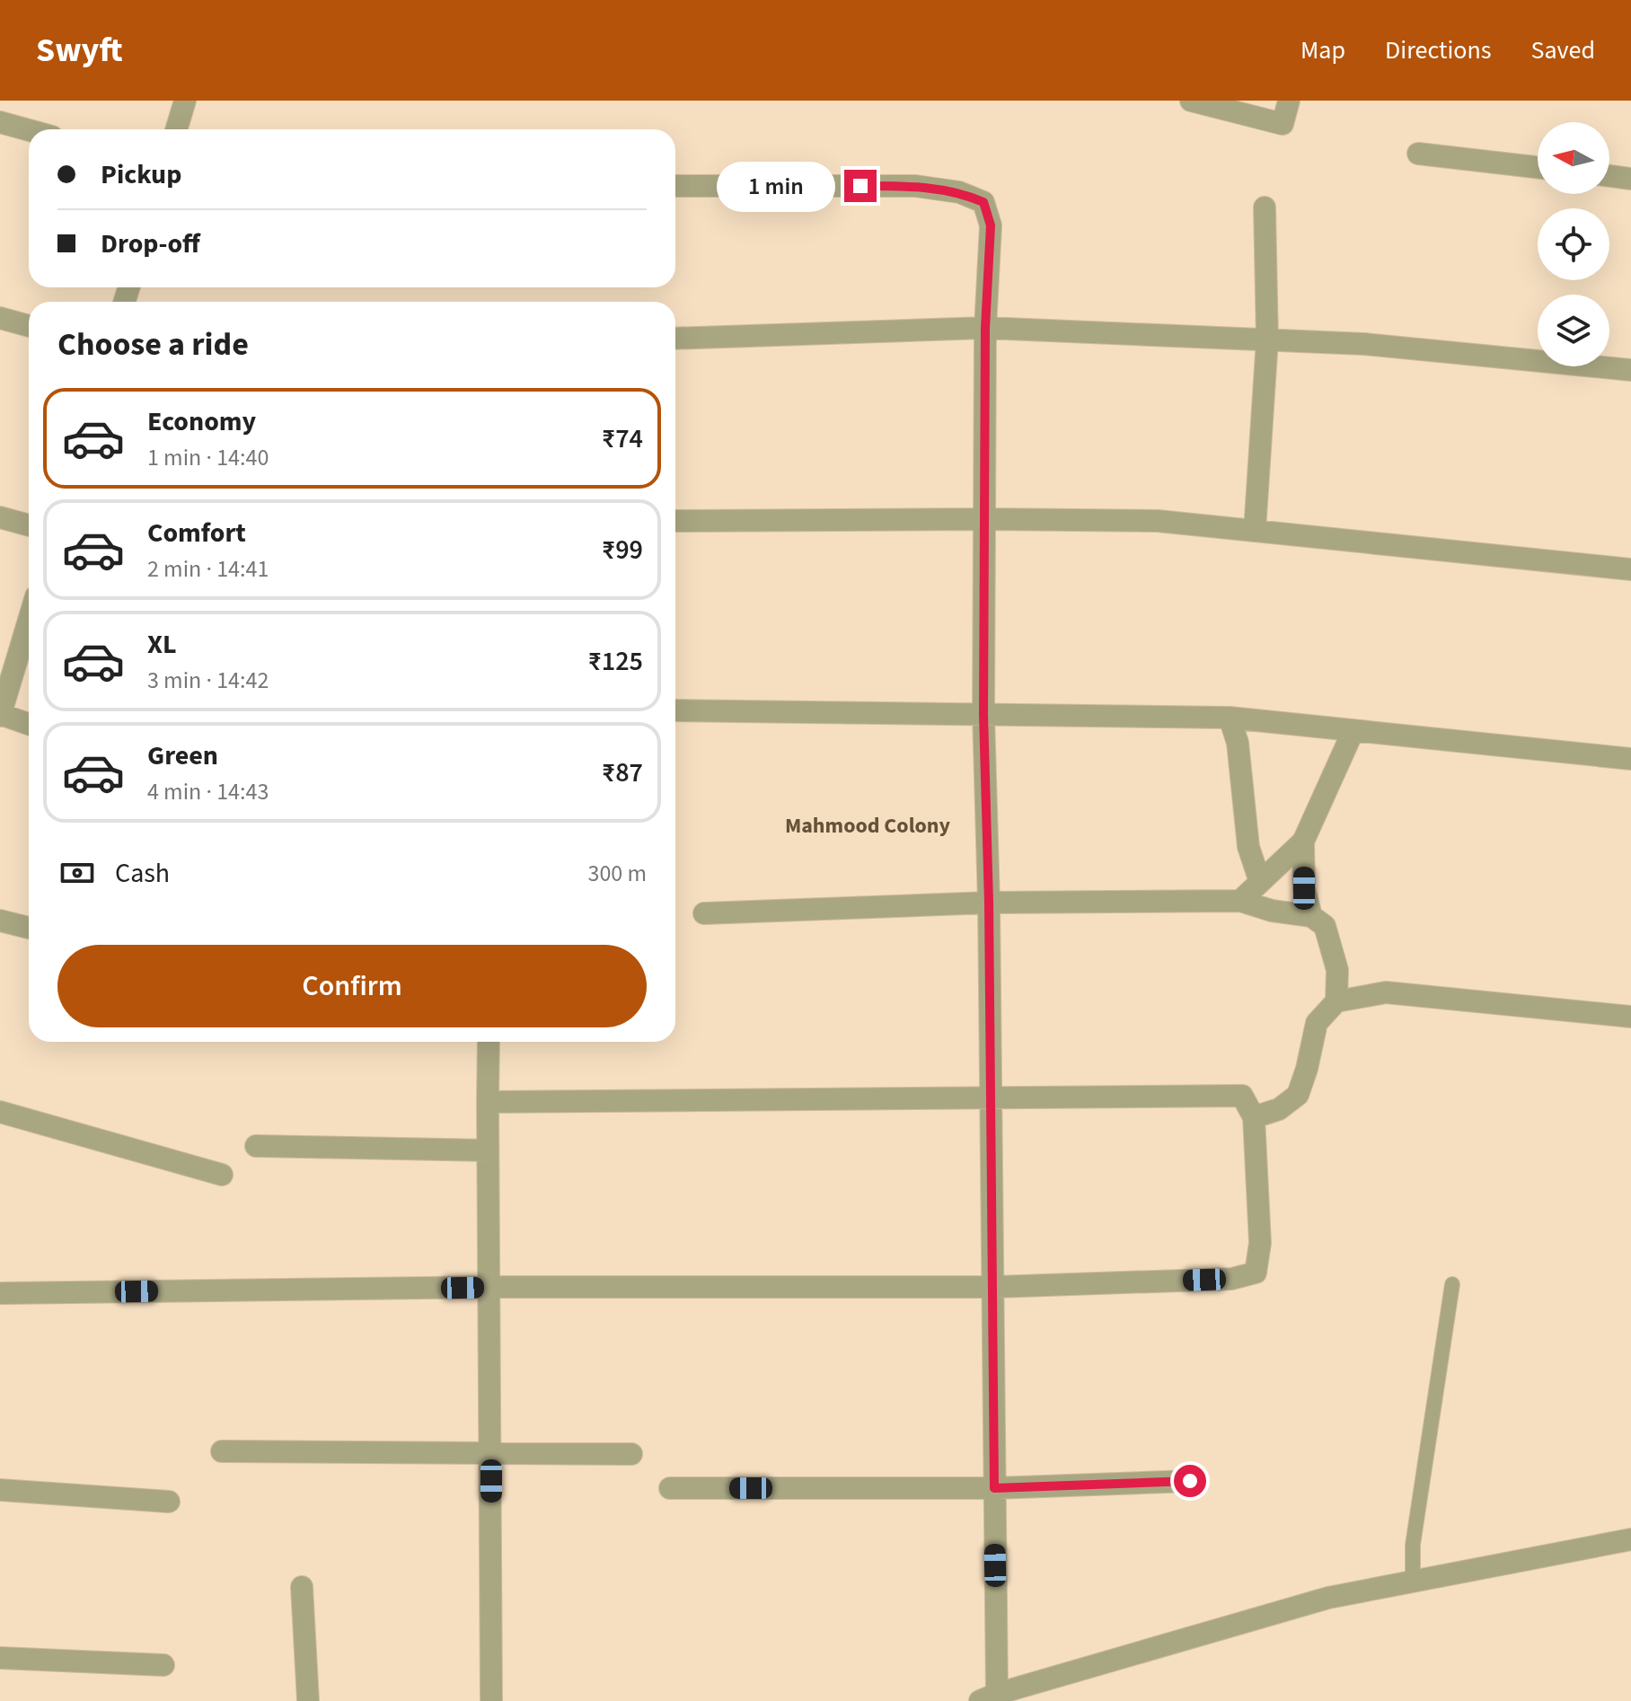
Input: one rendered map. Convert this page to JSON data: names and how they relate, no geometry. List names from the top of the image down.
{
  "districts": ["Mahmood Colony"],
  "north": "left",
  "page": {
    "header": "Swyft",
    "nav": ["Map", "Directions", "Saved"],
    "banner": ["Pickup", "Drop-off"],
    "bubble": "1 min",
    "heading": "Choose a ride",
    "list": [
      {
        "name": "Economy",
        "note": "1 min · 14:40",
        "value": "₹74"
      },
      {
        "name": "Comfort",
        "note": "2 min · 14:41",
        "value": "₹99"
      },
      {
        "name": "XL",
        "note": "3 min · 14:42",
        "value": "₹125"
      },
      {
        "name": "Green",
        "note": "4 min · 14:43",
        "value": "₹87"
      }
    ],
    "pay": ["Cash", "300 m"],
    "buttons": "Confirm"
  }
}
